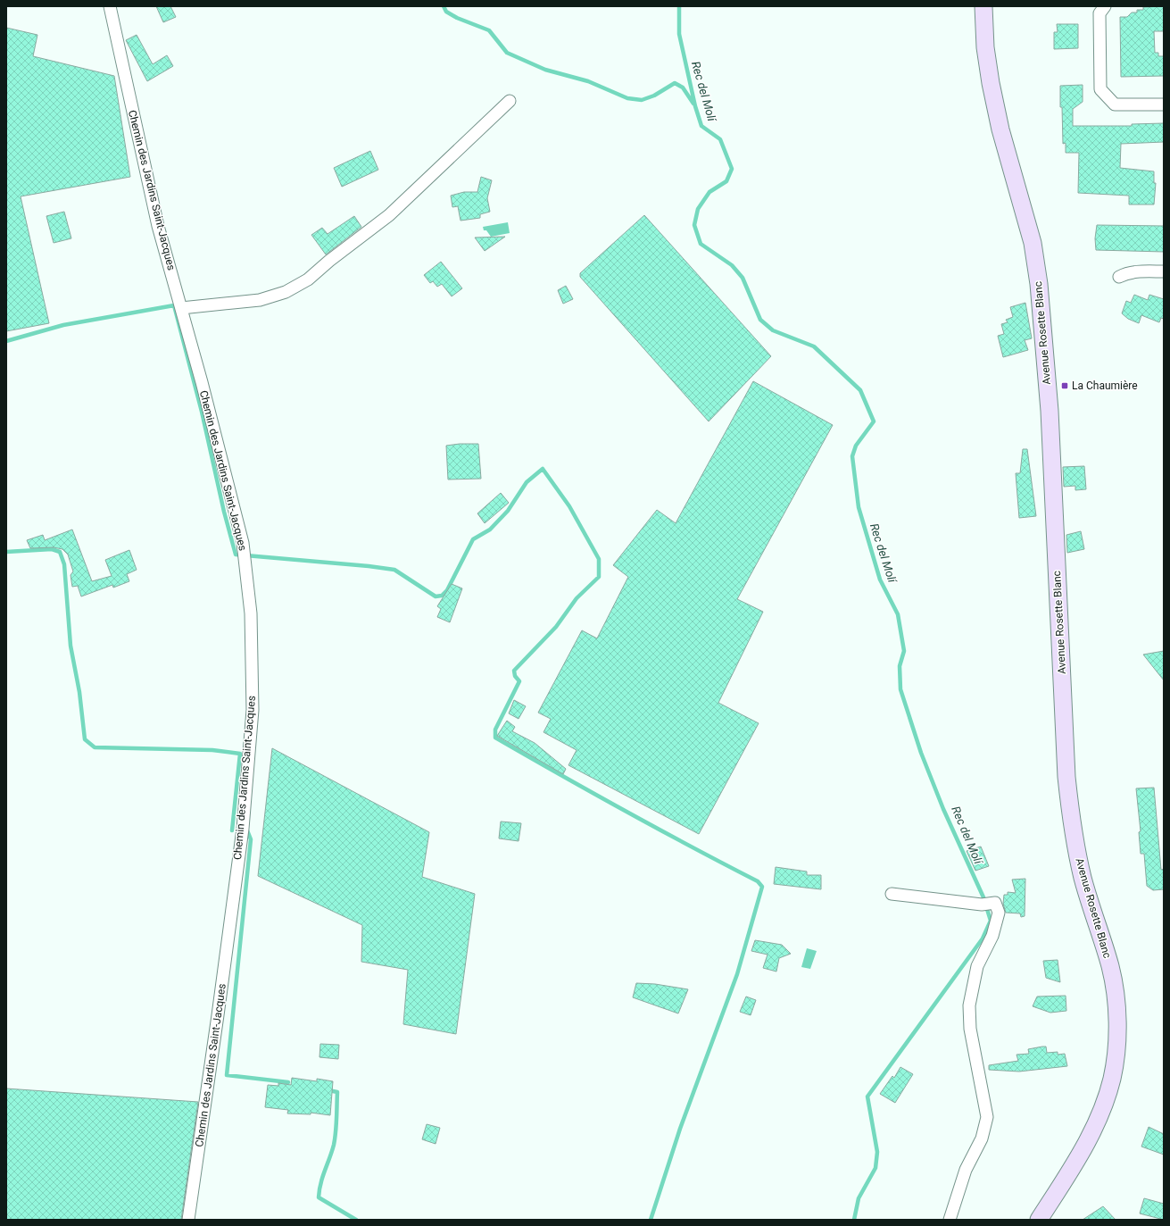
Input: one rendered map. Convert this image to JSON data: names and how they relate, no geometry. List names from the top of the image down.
{
  "streets": {
    "main road": ["Avenue Rosette Blanc"],
    "street": ["Chemin des Jardins Saint-Jacques"]
  },
  "water": ["Rec del Molí"],
  "places": {
    "transit": ["La Chaumière"]
  }
}
